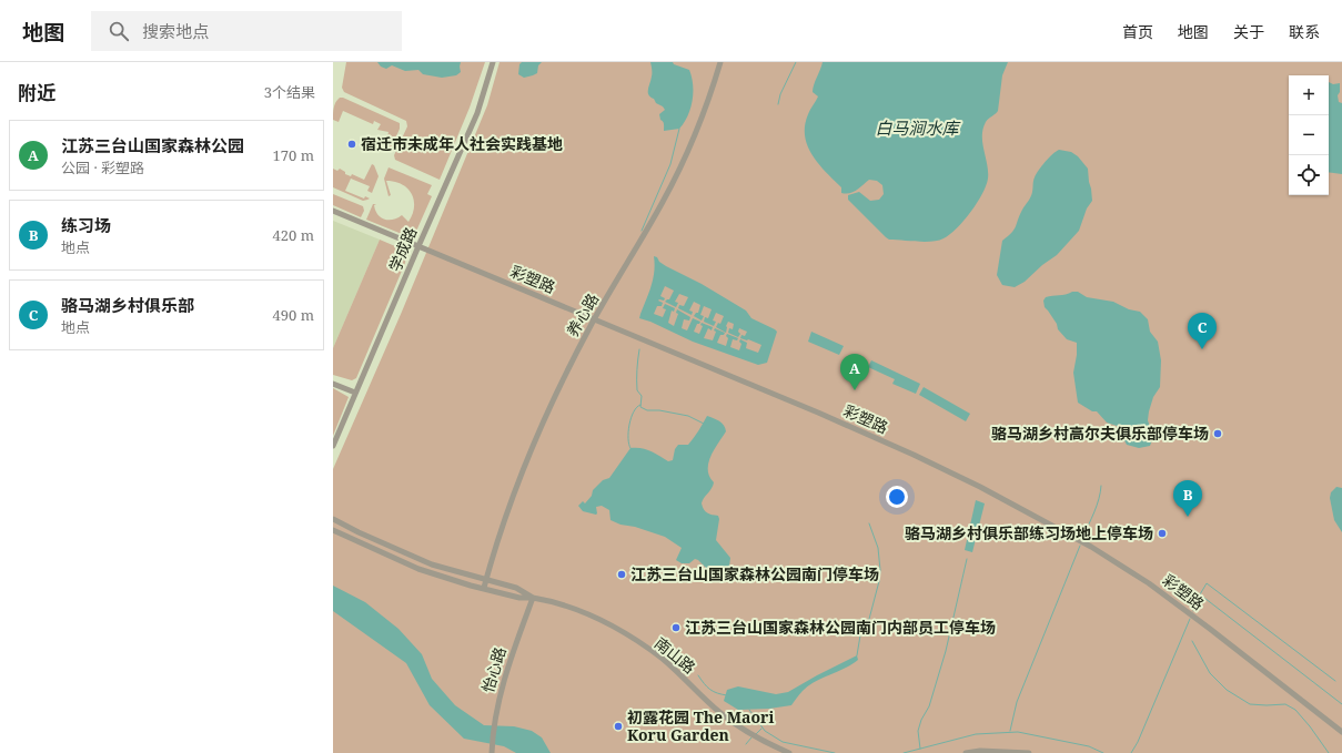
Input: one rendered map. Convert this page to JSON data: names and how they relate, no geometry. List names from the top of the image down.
{
  "streets": {
    "street": [
      "学成路",
      "彩塑路",
      "养心路",
      "南山路",
      "怡心路"
    ]
  },
  "crossings": [
    ["学成路", "彩塑路"],
    ["彩塑路", "养心路"],
    ["养心路", "南山路"],
    ["南山路", "怡心路"]
  ],
  "water": ["白马涧水库"],
  "places": [
    "宿迁市未成年人社会实践基地",
    "骆马湖乡村高尔夫俱乐部停车场",
    "骆马湖乡村俱乐部练习场地上停车场",
    "江苏三台山国家森林公园南门停车场",
    "江苏三台山国家森林公园南门内部员工停车场",
    "初露花园 The Maori Koru Garden"
  ],
  "page": {
    "header": "地图",
    "search": "搜索地点",
    "nav": [
      "首页",
      "地图",
      "关于",
      "联系"
    ],
    "heading": ["附近", "3个结果"],
    "map_buttons": ["+", "−"],
    "list": [
      {
        "mark": "A",
        "name": "江苏三台山国家森林公园",
        "note": "公园 · 彩塑路",
        "value": "170 m"
      },
      {
        "mark": "B",
        "name": "练习场",
        "note": "地点",
        "value": "420 m"
      },
      {
        "mark": "C",
        "name": "骆马湖乡村俱乐部",
        "note": "地点",
        "value": "490 m"
      }
    ],
    "pins": ["C", "A", "B"]
  }
}
